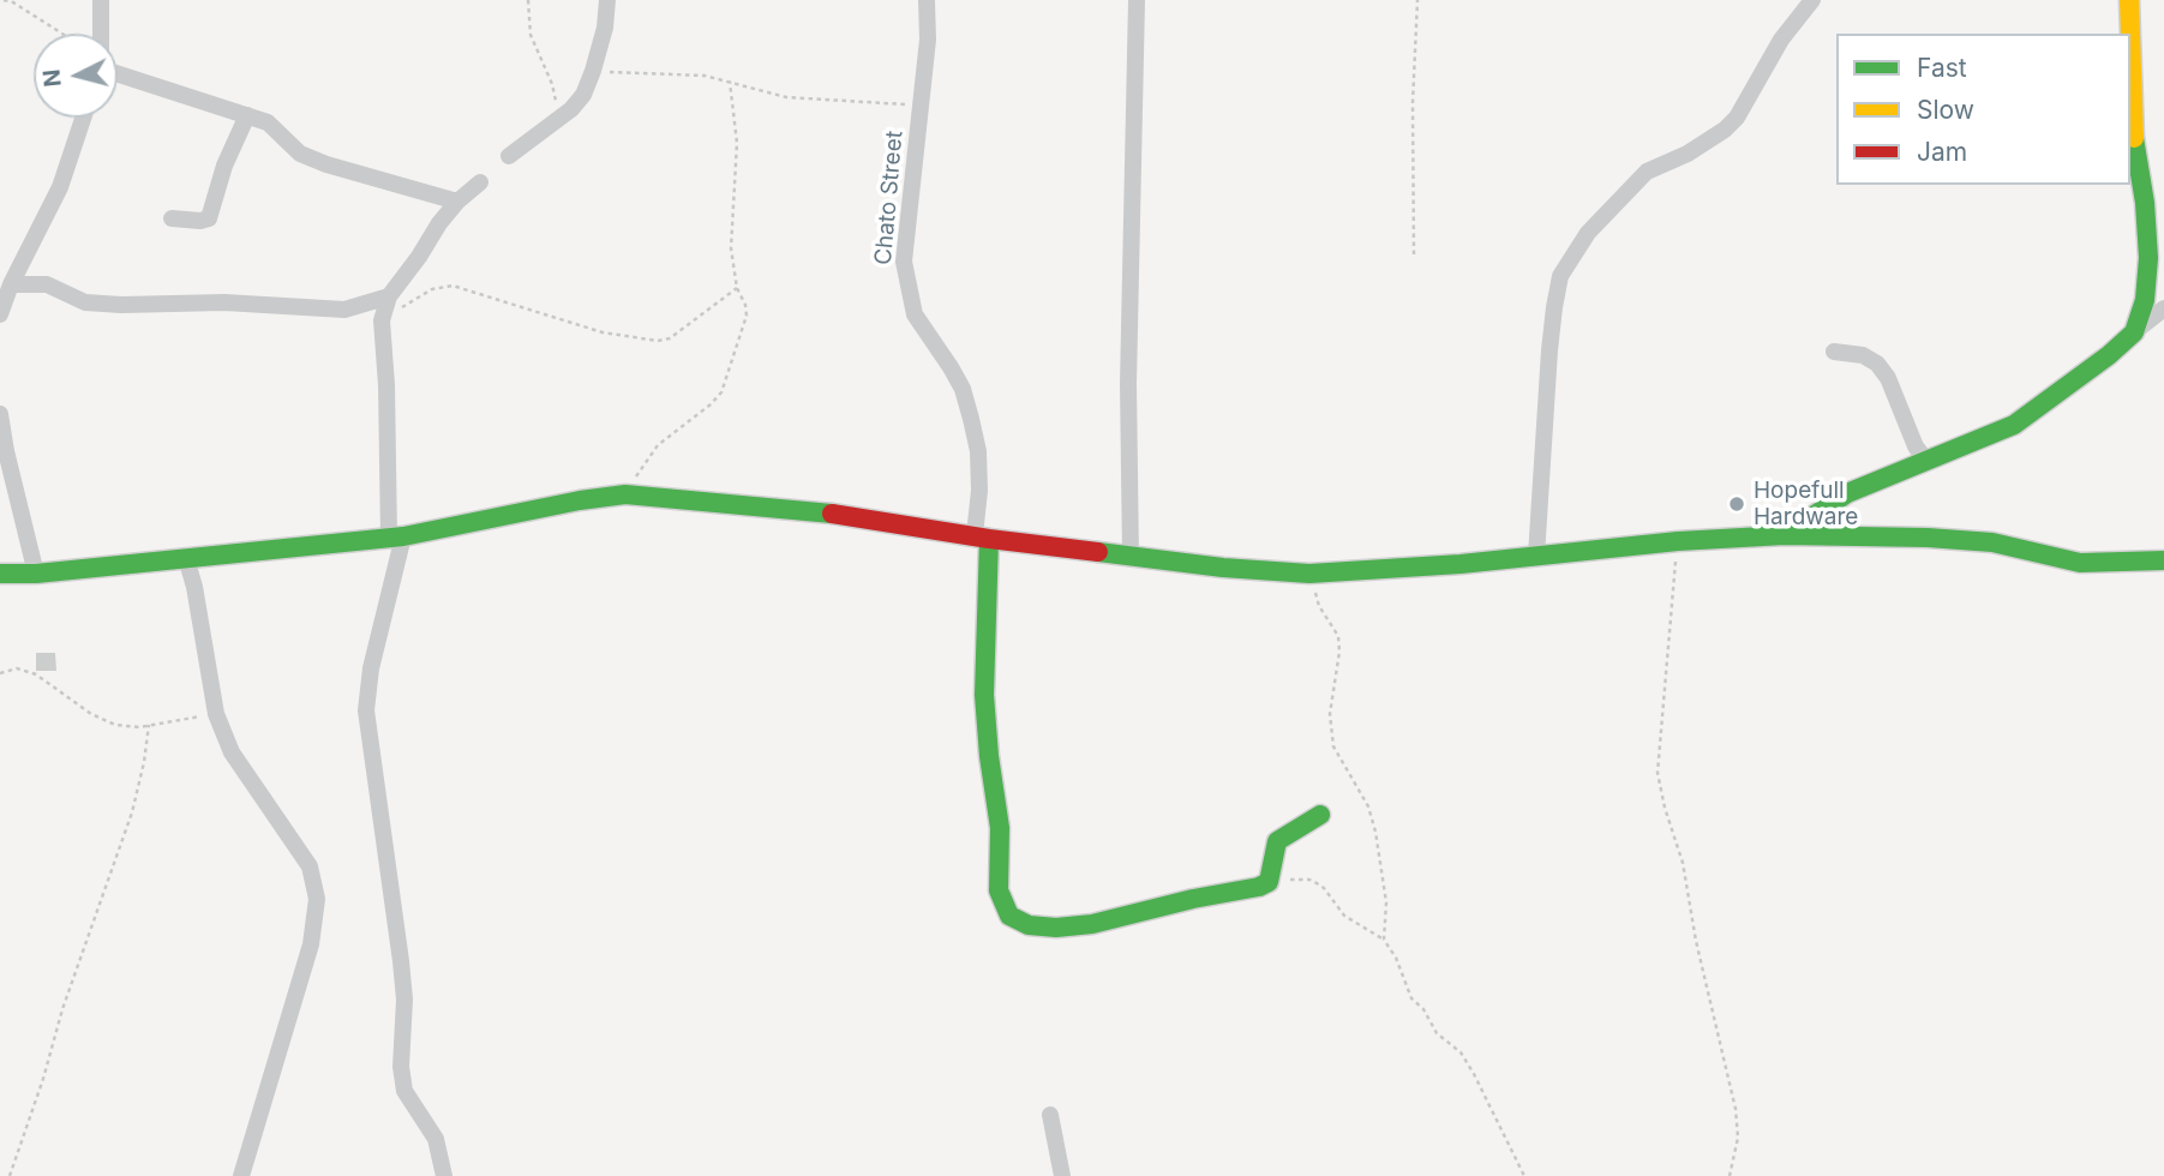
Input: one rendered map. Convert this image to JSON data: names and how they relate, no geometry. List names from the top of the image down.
{
  "streets": {
    "street": ["Chato Street"]
  },
  "places": ["Hopefull Hardware"],
  "legend": ["Fast", "Slow", "Jam"],
  "north": "left"
}
